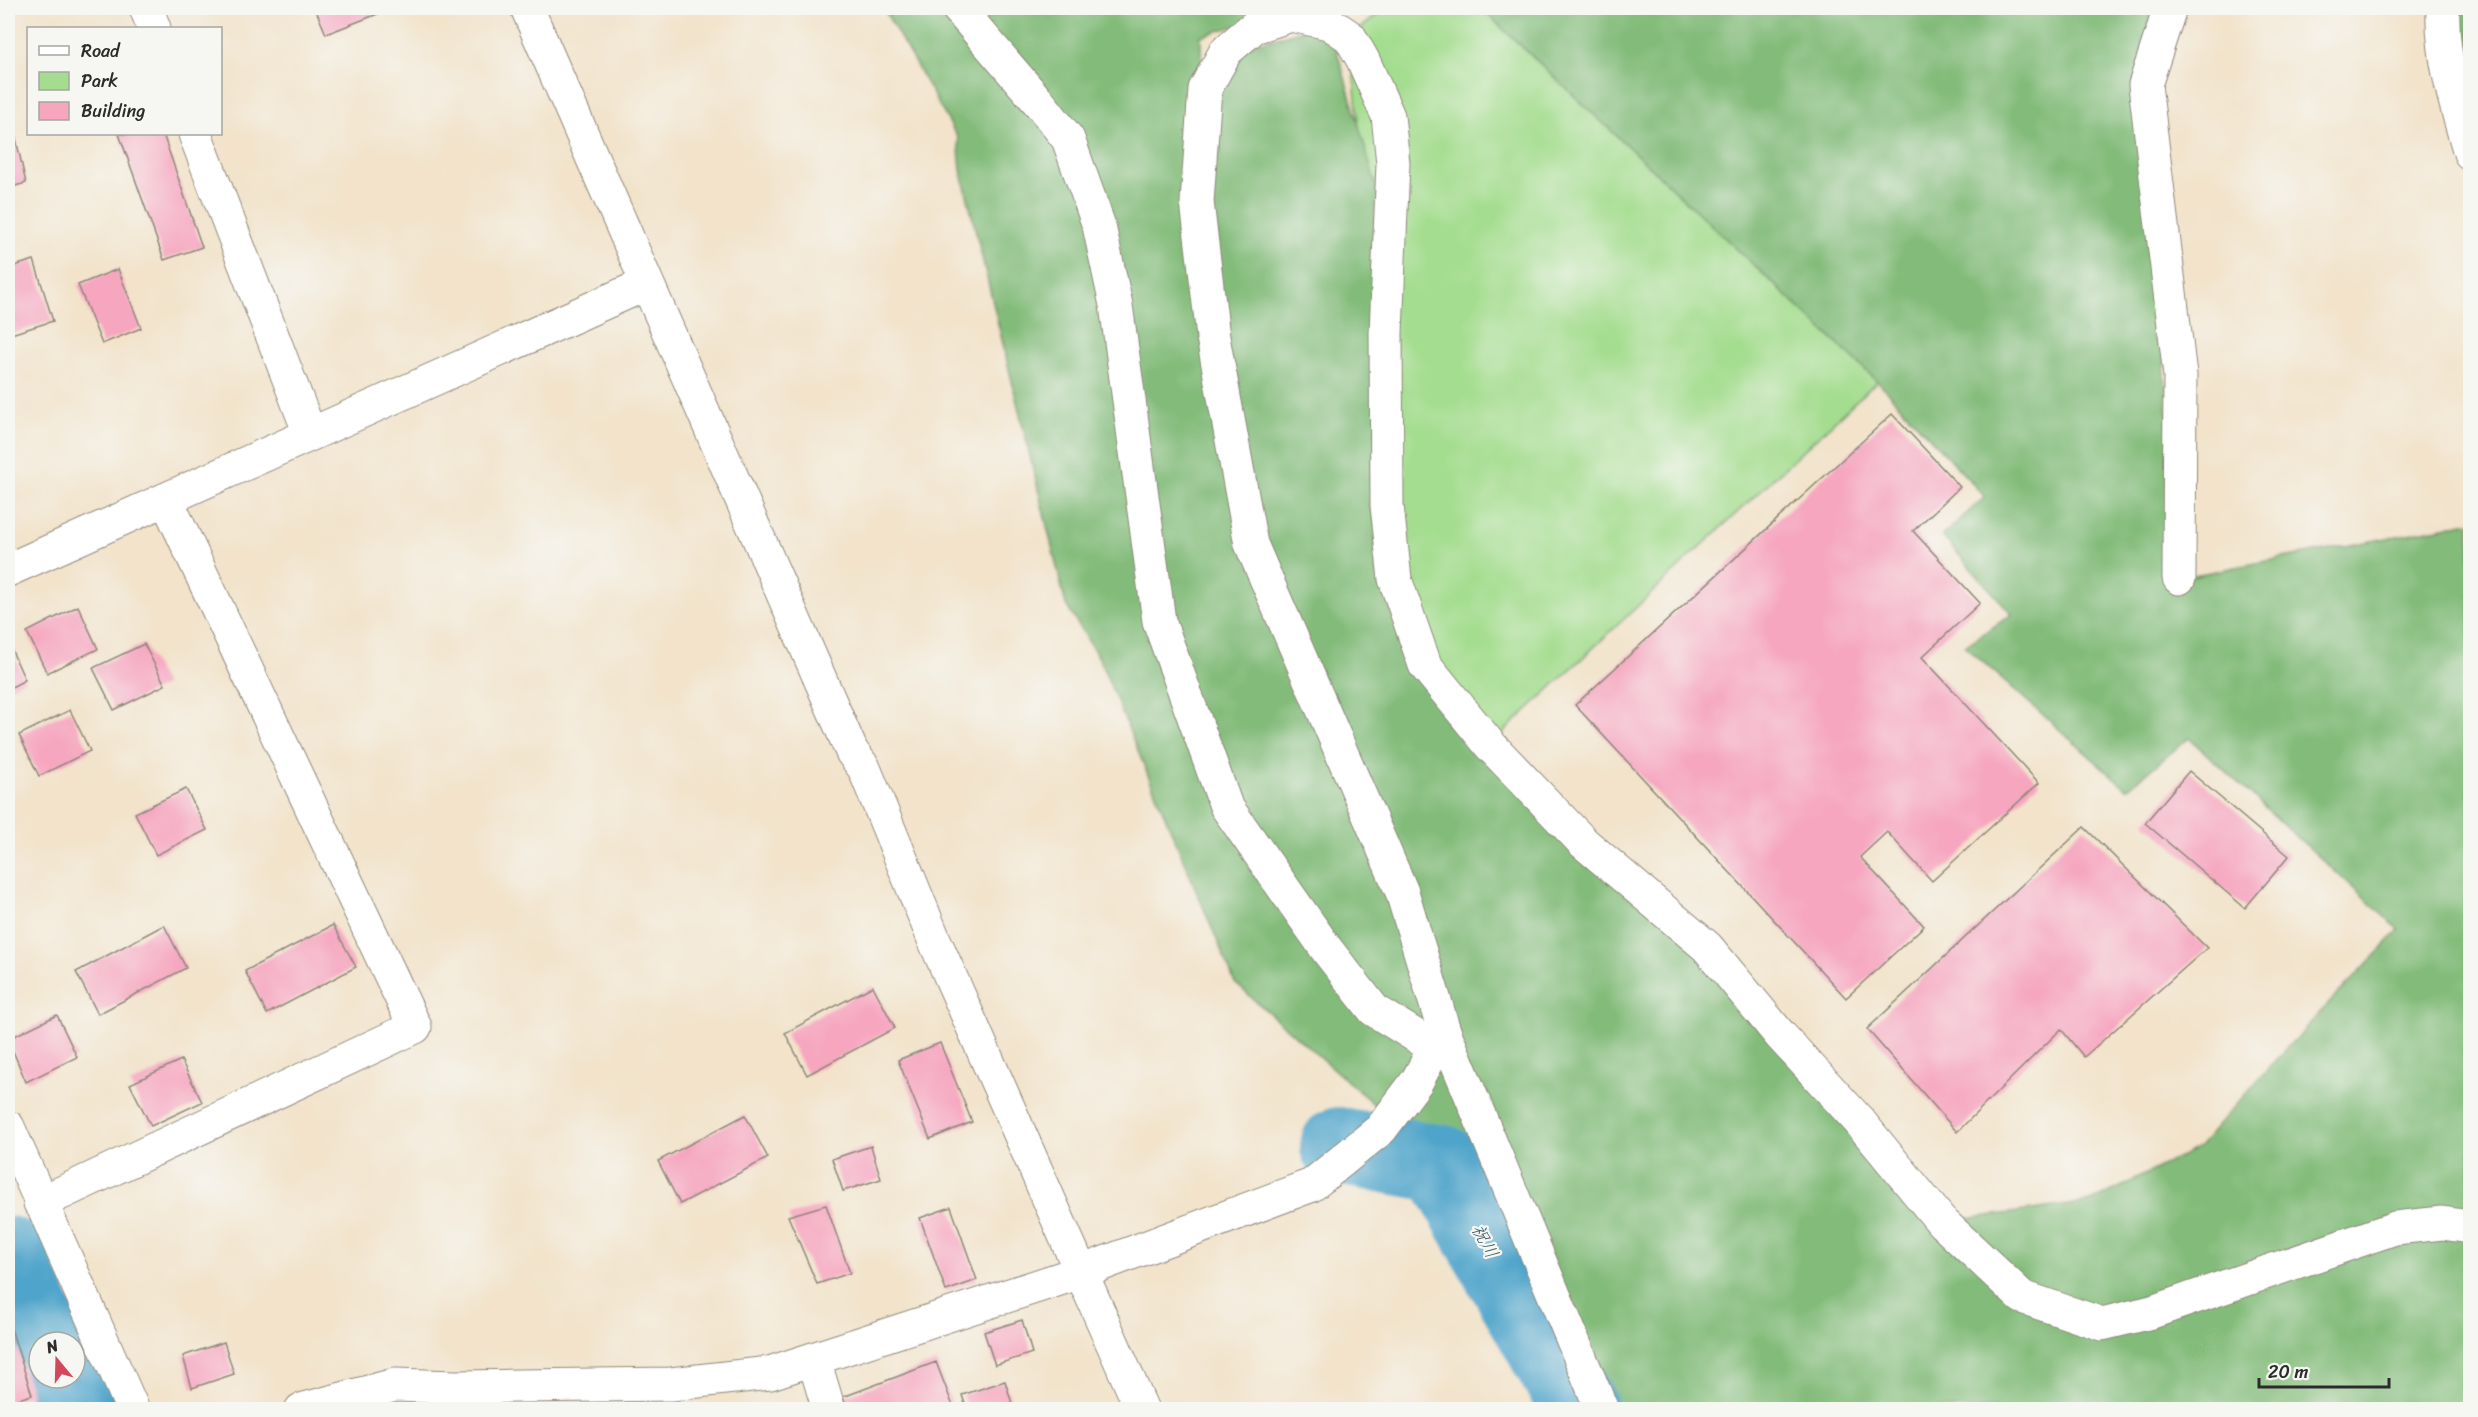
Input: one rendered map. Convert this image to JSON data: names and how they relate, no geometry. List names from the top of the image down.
{
  "water": ["祝川"],
  "legend": ["Road", "Park", "Building"],
  "scale_bar": "20 m",
  "north": "top"
}
